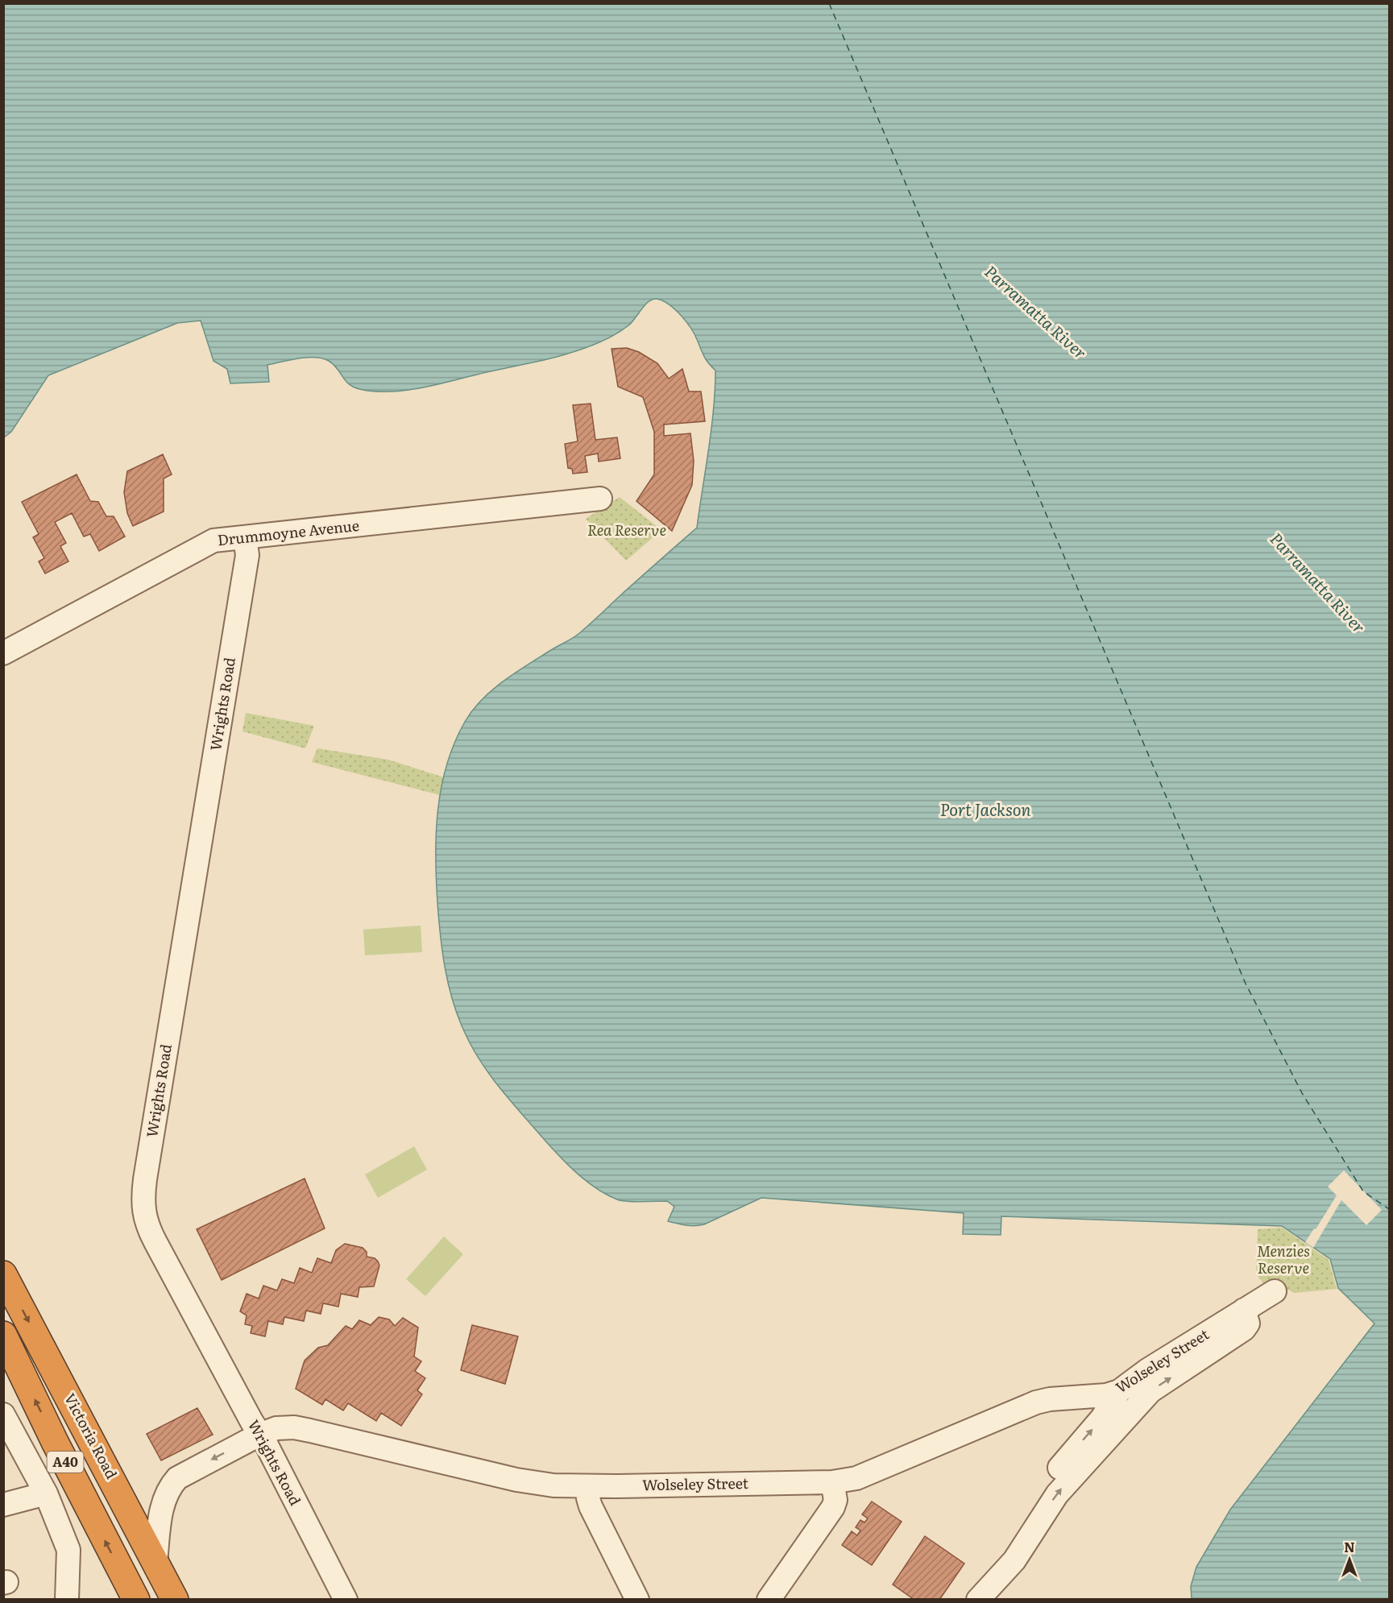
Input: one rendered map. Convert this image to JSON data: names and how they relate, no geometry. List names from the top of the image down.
{
  "streets": {
    "highway": ["Victoria Road", "A40"],
    "street": ["Drummoyne Avenue", "Wrights Road", "Wolseley Street"]
  },
  "crossings": [
    ["Drummoyne Avenue", "Wrights Road"],
    ["Wrights Road", "Wolseley Street"],
    ["Wolseley Street", "Victoria Road"]
  ],
  "water": ["Parramatta River", "Port Jackson"],
  "parks": ["Rea Reserve", "Menzies Reserve"],
  "north": "top"
}
